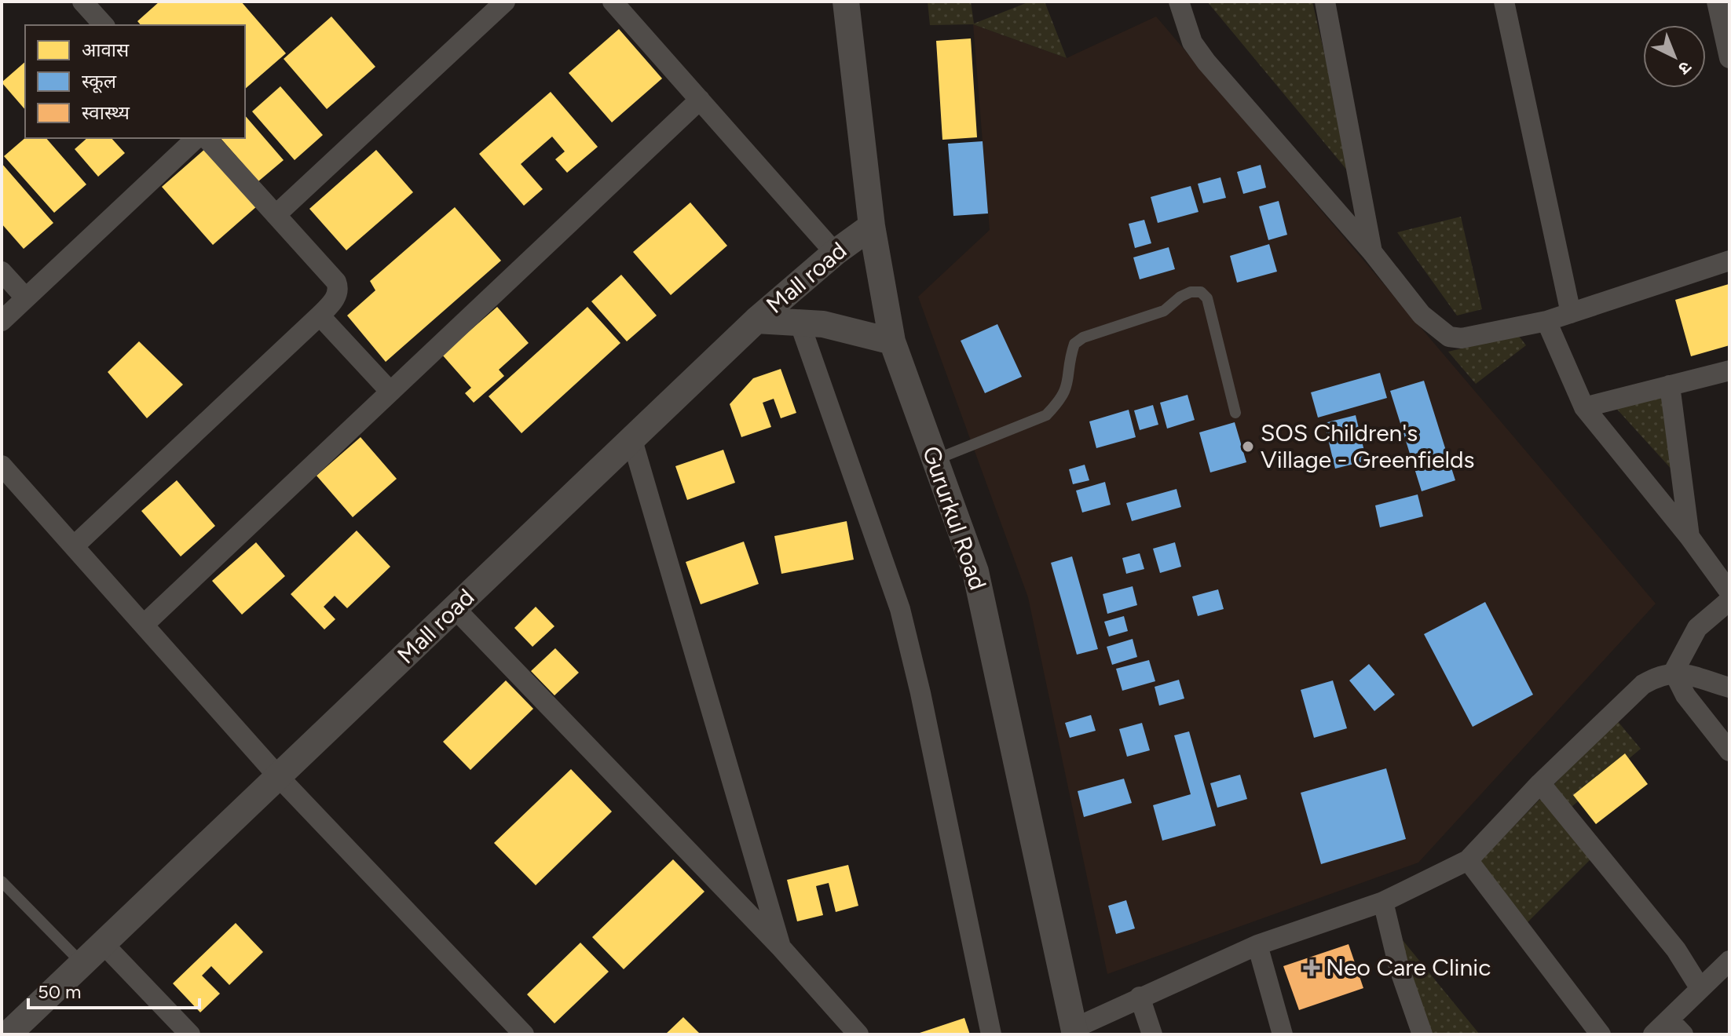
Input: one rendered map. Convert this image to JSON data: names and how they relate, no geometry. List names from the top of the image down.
{
  "streets": {
    "street": ["Mall road", "Gururkul Road"]
  },
  "crossings": [
    ["Mall road", "Gururkul Road"]
  ],
  "places": {
    "other": ["SOS Children's Village - Greenfields"],
    "health": ["Neo Care Clinic"]
  },
  "legend": ["आवास", "स्कूल", "स्वास्थ्य"],
  "scale_bar": "50 m",
  "north": "bottom right"
}
